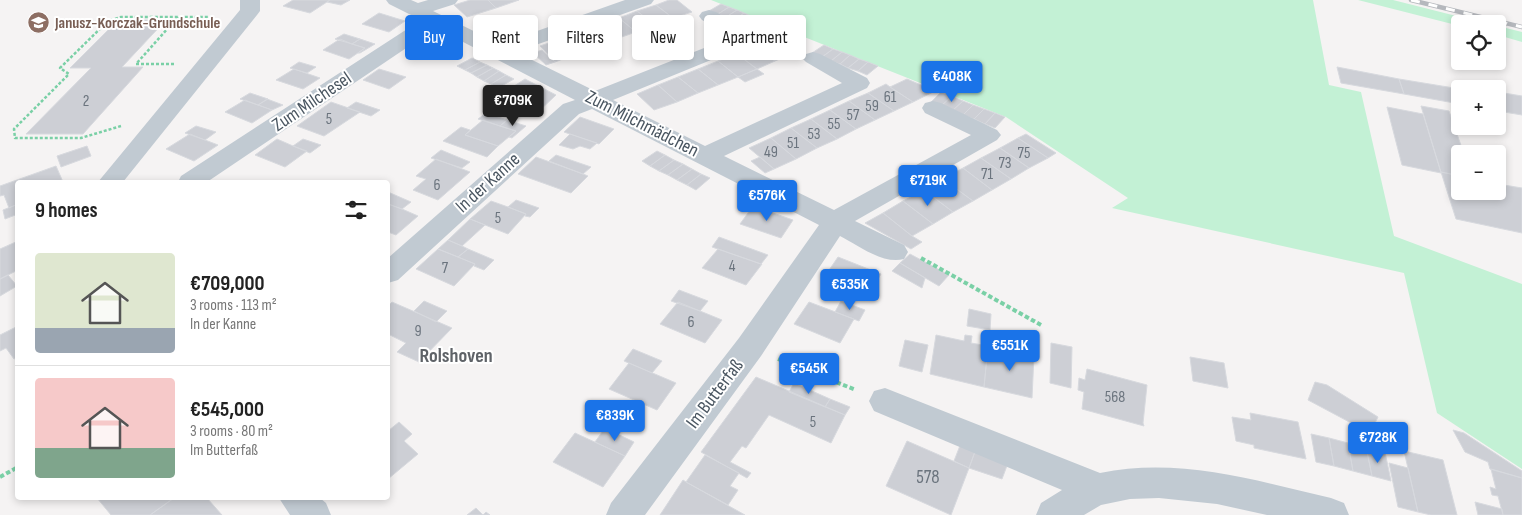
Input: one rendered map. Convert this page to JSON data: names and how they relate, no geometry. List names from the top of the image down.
{
  "streets": {
    "street": [
      "Zum Milchesel",
      "Zum Milchmädchen",
      "In der Kanne",
      "Im Butterfaß"
    ]
  },
  "crossings": [
    ["Zum Milchesel", "Zum Milchmädchen"],
    ["Zum Milchmädchen", "In der Kanne"],
    ["Zum Milchmädchen", "Im Butterfaß"]
  ],
  "districts": ["Rolshoven"],
  "places": {
    "school or university": ["Janusz-Korczak-Grundschule"]
  },
  "house_numbers": [
    "61",
    "2",
    "59",
    "57",
    "5",
    "55",
    "53",
    "51",
    "49",
    "75",
    "73",
    "71",
    "6",
    "5",
    "4",
    "7",
    "6",
    "9",
    "568",
    "5",
    "578"
  ],
  "page": {
    "map_buttons": ["+", "−"],
    "chip": [
      "Buy",
      "Rent",
      "Filters",
      "New",
      "Apartment"
    ],
    "price": [
      "€408K",
      "€709K",
      "€719K",
      "€576K",
      "€535K",
      "€551K",
      "€545K",
      "€839K",
      "€728K"
    ],
    "heading": "9 homes",
    "list": [
      {
        "name": "€709,000",
        "note": "3 rooms · 113 m² · In der Kanne"
      },
      {
        "name": "€545,000",
        "note": "3 rooms · 80 m² · Im Butterfaß"
      }
    ]
  }
}
